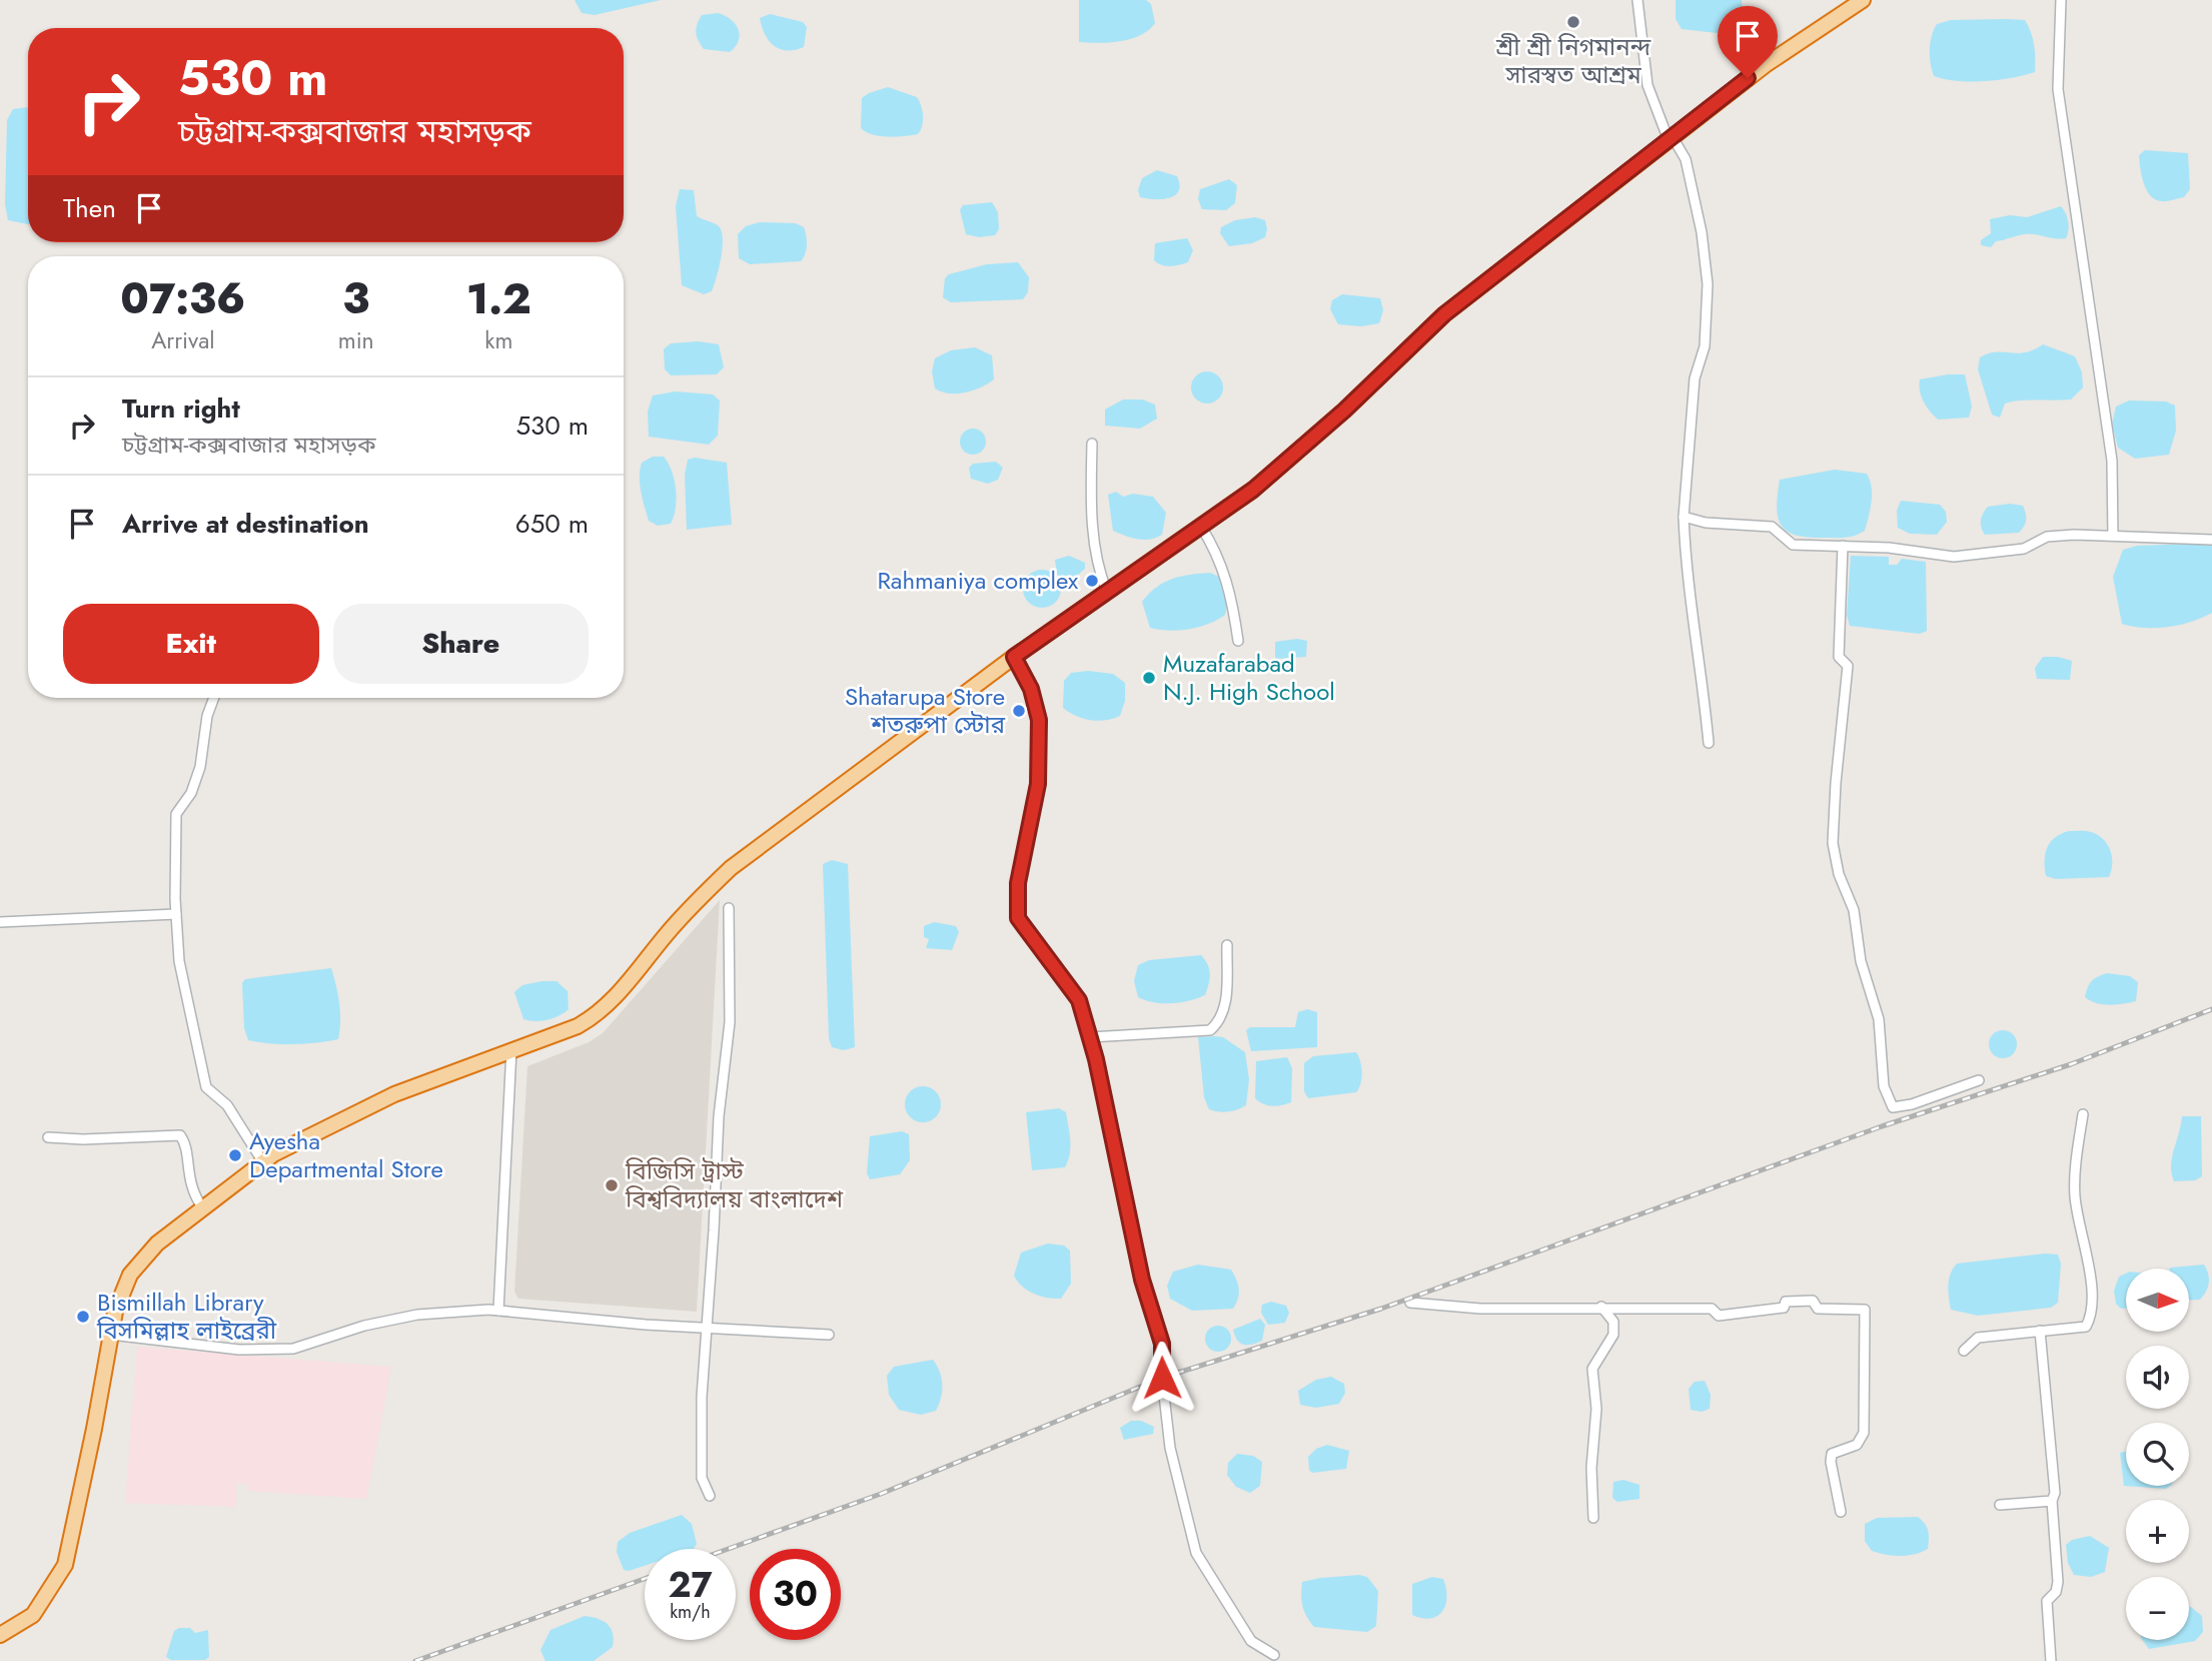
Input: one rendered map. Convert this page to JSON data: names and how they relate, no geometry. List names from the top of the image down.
{
  "places": [
    "শ্রী শ্রী নিগমানন্দ সারস্বত আশ্রম",
    "Rahmaniya complex",
    "Muzafarabad N.J. High School",
    "Shatarupa Store শতরুপা স্টোর",
    "Ayesha Departmental Store",
    "বিজিসি ট্রাস্ট বিশ্ববিদ্যালয় বাংলাদেশ",
    "Bismillah Library বিসমিল্লাহ লাইব্রেরী"
  ],
  "north": "right",
  "page": {
    "turn": ["530 m", "চট্টগ্রাম-কক্সবাজার মহাসড়ক"],
    "then": "Then",
    "eta": [
      "07:36",
      "Arrival",
      "3",
      "min",
      "1.2",
      "km"
    ],
    "list": [
      {
        "name": "Turn right",
        "note": "চট্টগ্রাম-কক্সবাজার মহাসড়ক",
        "value": "530 m"
      },
      {
        "name": "Arrive at destination",
        "value": "650 m"
      }
    ],
    "buttons": ["Exit", "Share"],
    "map_buttons": ["+", "−"],
    "speed": "27 km/h",
    "limit": "30"
  }
}
